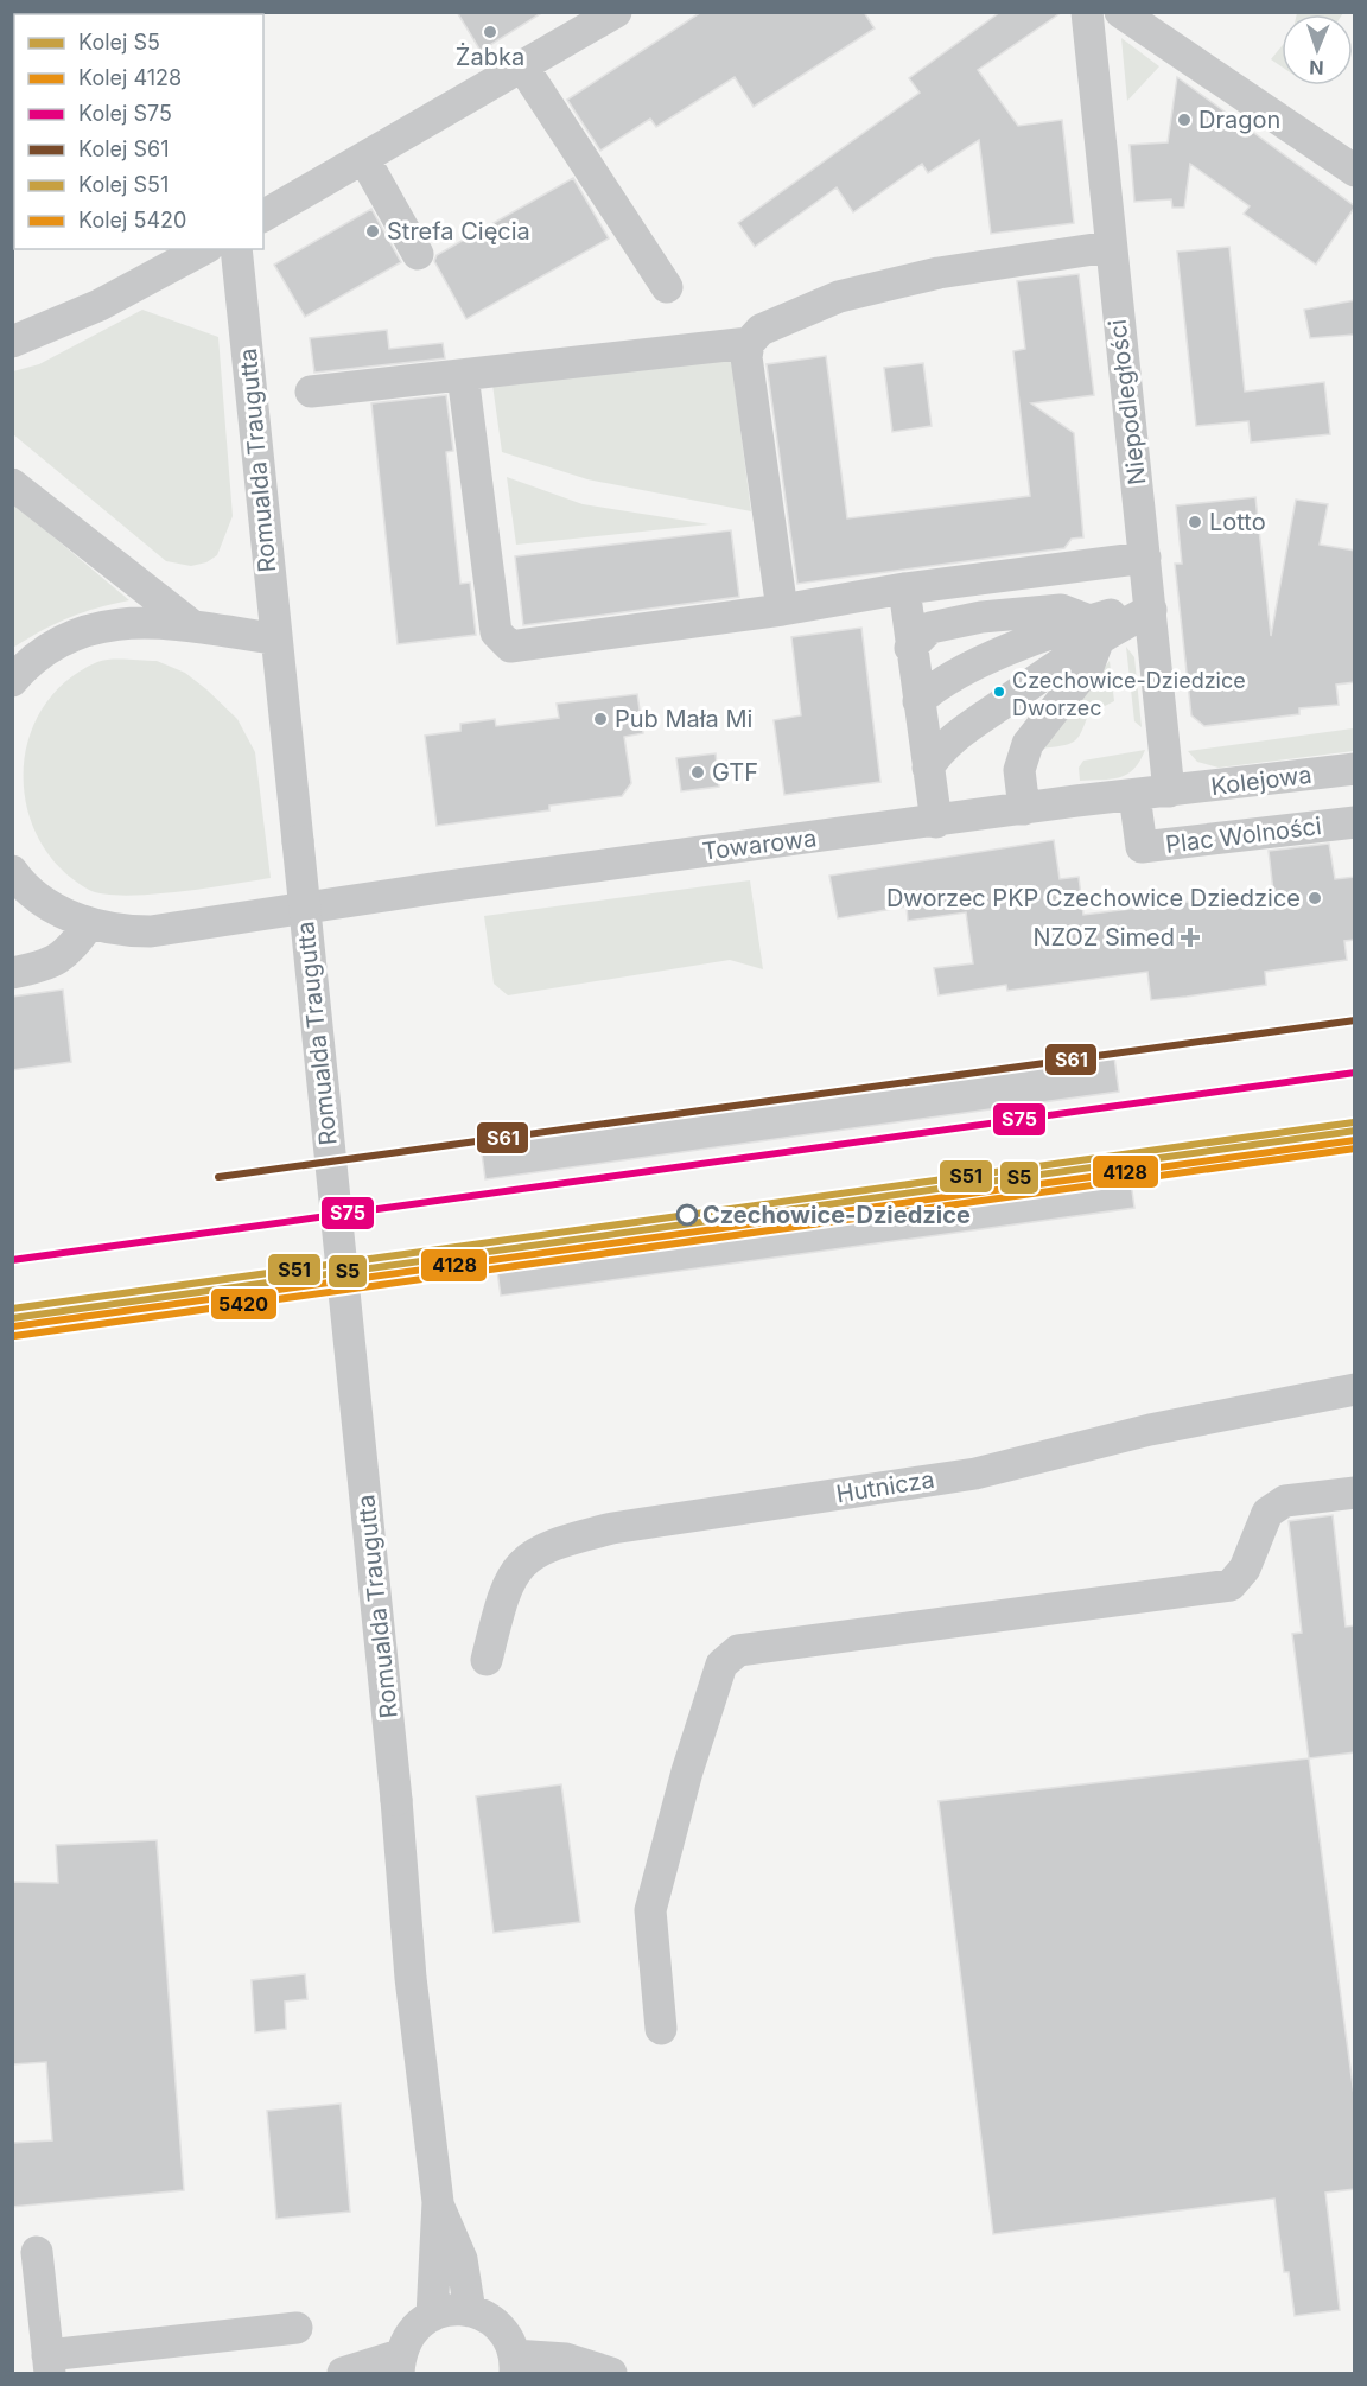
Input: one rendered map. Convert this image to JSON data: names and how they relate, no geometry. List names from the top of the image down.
{
  "streets": {
    "street": [
      "Niepodległości",
      "Romualda Traugutta",
      "Kolejowa",
      "Plac Wolności",
      "Towarowa",
      "Hutnicza"
    ]
  },
  "crossings": [
    ["Niepodległości", "Kolejowa"],
    ["Niepodległości", "Towarowa"],
    ["Kolejowa", "Towarowa"],
    ["Plac Wolności", "Towarowa"]
  ],
  "places": {
    "other": [
      "Żabka",
      "Dragon",
      "Strefa Cięcia",
      "Lotto",
      "Czechowice-Dziedzice Dworzec",
      "Pub Mała Mi",
      "GTF",
      "Dworzec PKP Czechowice Dziedzice",
      "Czechowice-Dziedzice"
    ],
    "health": ["NZOZ Simed"]
  },
  "lines": [
    "rail line S61",
    "rail line S75",
    "rail line S51",
    "rail line S5",
    "rail line 4128",
    "rail line 5420"
  ],
  "legend": [
    "Kolej S5",
    "Kolej 4128",
    "Kolej S75",
    "Kolej S61",
    "Kolej S51",
    "Kolej 5420"
  ],
  "north": "bottom"
}
